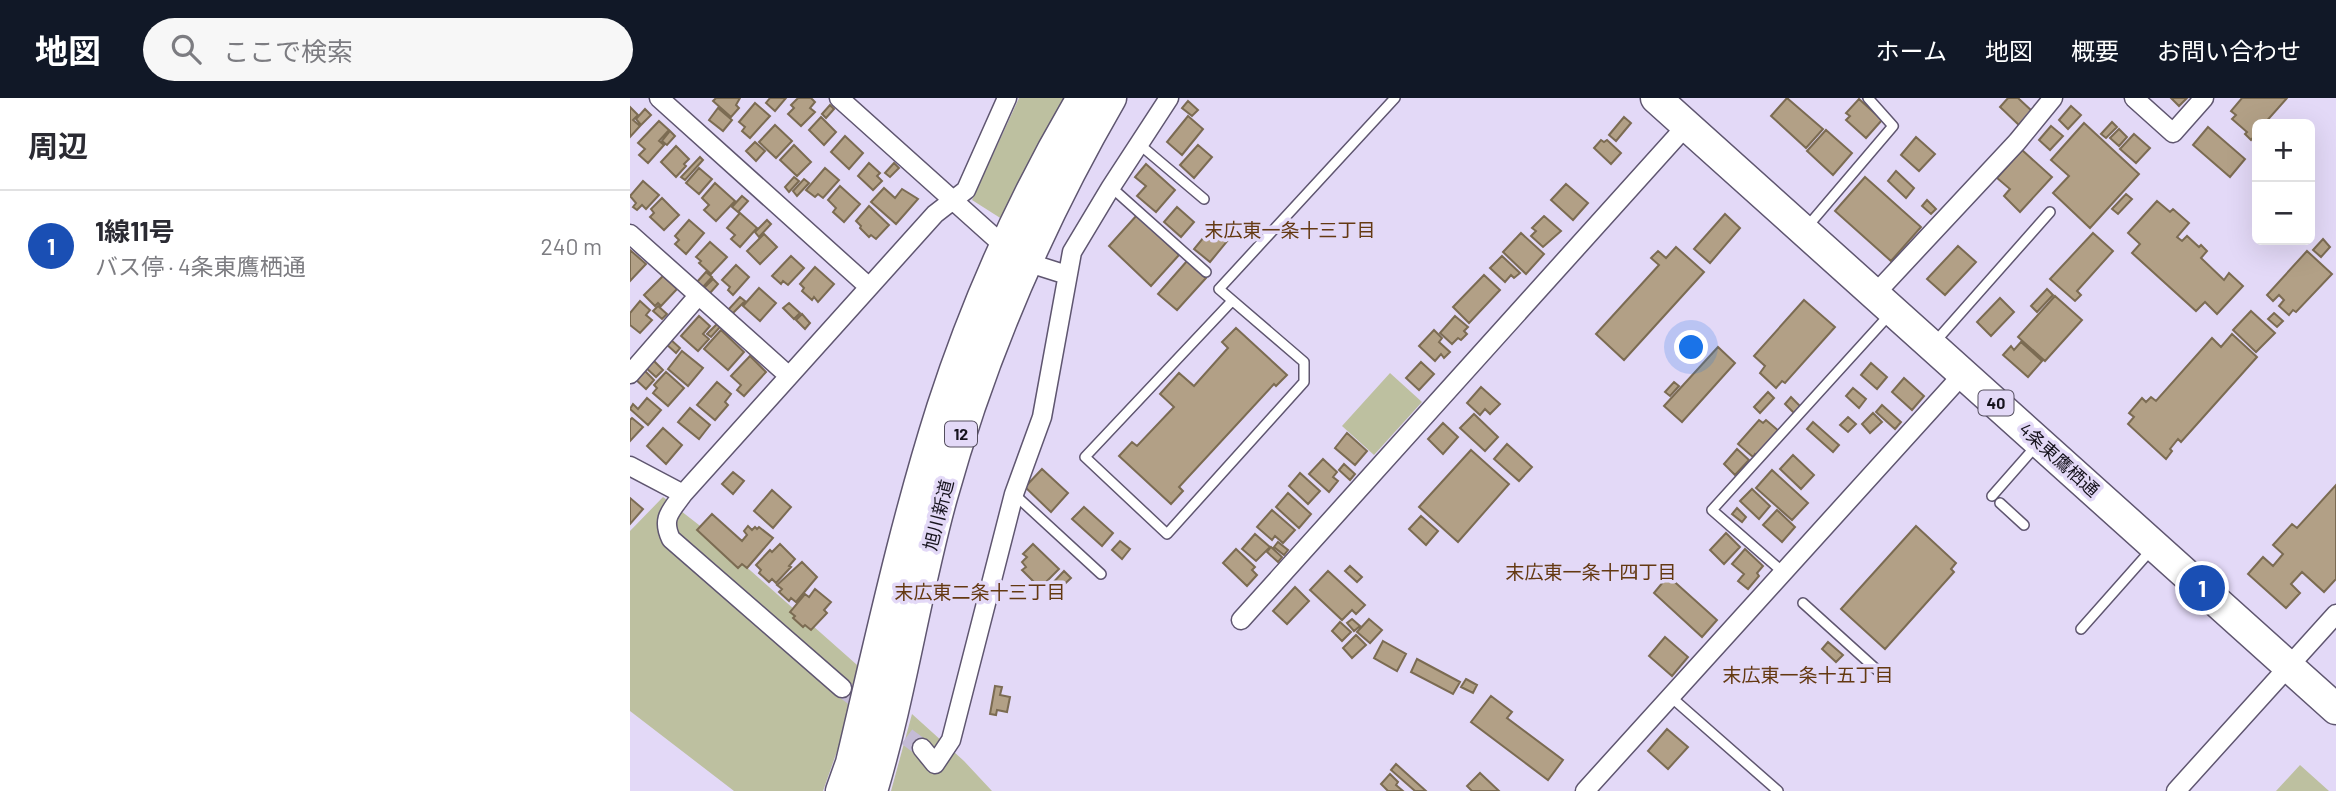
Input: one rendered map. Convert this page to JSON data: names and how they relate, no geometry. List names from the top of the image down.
{
  "streets": {
    "highway": [
      "40",
      "12",
      "4条東鷹栖通",
      "旭川新道"
    ]
  },
  "districts": [
    "末広東一条十三丁目",
    "末広東一条十四丁目",
    "末広東二条十三丁目",
    "末広東一条十五丁目"
  ],
  "page": {
    "header": "地図",
    "search": "ここで検索",
    "nav": [
      "ホーム",
      "地図",
      "概要",
      "お問い合わせ"
    ],
    "heading": "周辺",
    "map_buttons": ["+", "−"],
    "list": [
      {
        "mark": "1",
        "name": "1線11号",
        "note": "バス停 · 4条東鷹栖通",
        "value": "240 m"
      }
    ],
    "pins": "1"
  }
}
